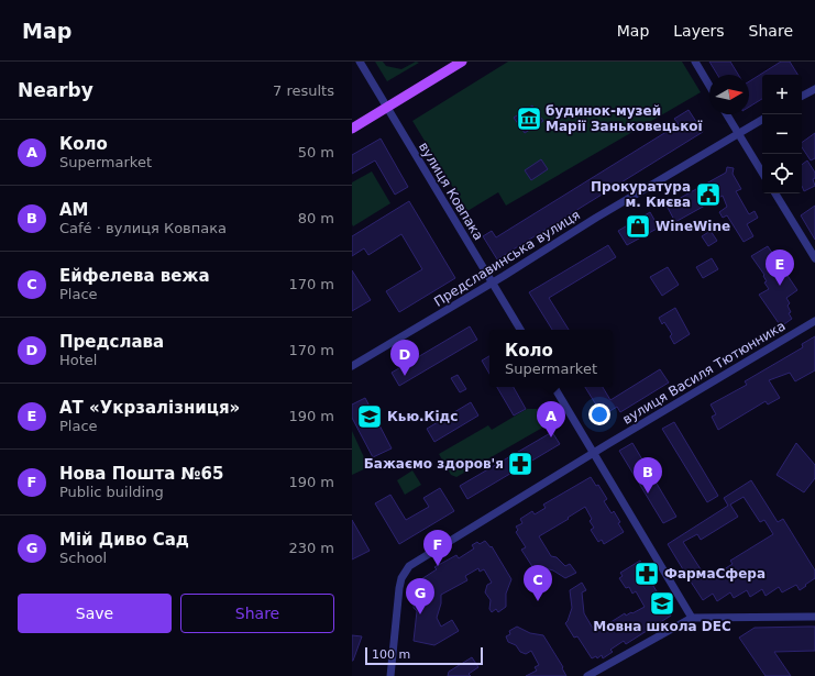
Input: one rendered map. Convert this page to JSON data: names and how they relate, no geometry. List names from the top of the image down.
{
  "streets": {
    "street": ["вулиця Ковпака", "Предславинська вулиця", "вулиця Василя Тютюнника"]
  },
  "crossings": [
    ["вулиця Ковпака", "Предславинська вулиця"]
  ],
  "places": {
    "museum": ["будинок-музей Марії Заньковецької"],
    "public building": ["Прокуратура м. Києва"],
    "shop": ["WineWine"],
    "school or university": ["Кью.Кідс", "Мовна школа DEC"],
    "pharmacy": ["Бажаємо здоров'я", "ФармаСфера"]
  },
  "scale_bar": "100 m",
  "north": "right",
  "page": {
    "header": "Map",
    "nav": ["Map", "Layers", "Share"],
    "heading": ["Nearby", "7 results"],
    "map_buttons": ["+", "−"],
    "list": [
      {
        "mark": "A",
        "name": "Коло",
        "note": "Supermarket",
        "value": "50 m"
      },
      {
        "mark": "B",
        "name": "AM",
        "note": "Café · вулиця Ковпака",
        "value": "80 m"
      },
      {
        "mark": "C",
        "name": "Ейфелева вежа",
        "note": "Place",
        "value": "170 m"
      },
      {
        "mark": "D",
        "name": "Предслава",
        "note": "Hotel",
        "value": "170 m"
      },
      {
        "mark": "E",
        "name": "АТ «Укрзалізниця»",
        "note": "Place",
        "value": "190 m"
      },
      {
        "mark": "F",
        "name": "Нова Пошта №65",
        "note": "Public building",
        "value": "190 m"
      },
      {
        "mark": "G",
        "name": "Мiй Диво Сад",
        "note": "School",
        "value": "230 m"
      }
    ],
    "pins": [
      "E",
      "D",
      "A",
      "B",
      "F",
      "C",
      "G"
    ],
    "popup": ["Коло", "Supermarket"],
    "buttons": ["Save", "Share"],
    "scale": "100 m"
  }
}
